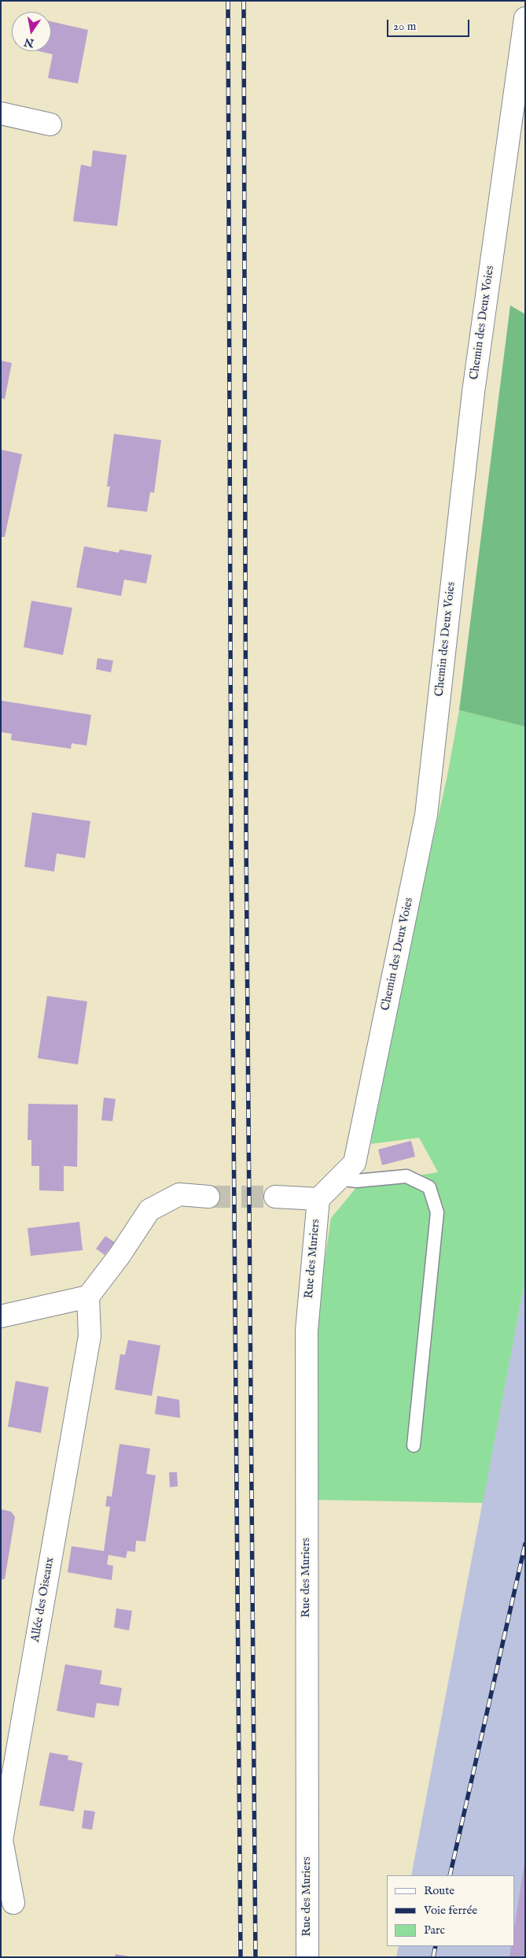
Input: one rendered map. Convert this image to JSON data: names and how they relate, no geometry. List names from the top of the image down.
{
  "streets": {
    "street": ["Chemin des Deux Voies", "Rue des Muriers", "Allée des Oiseaux"]
  },
  "crossings": [
    ["Chemin des Deux Voies", "Rue des Muriers"]
  ],
  "legend": ["Route", "Voie ferrée", "Parc"],
  "scale_bar": "20 m",
  "north": "bottom"
}
